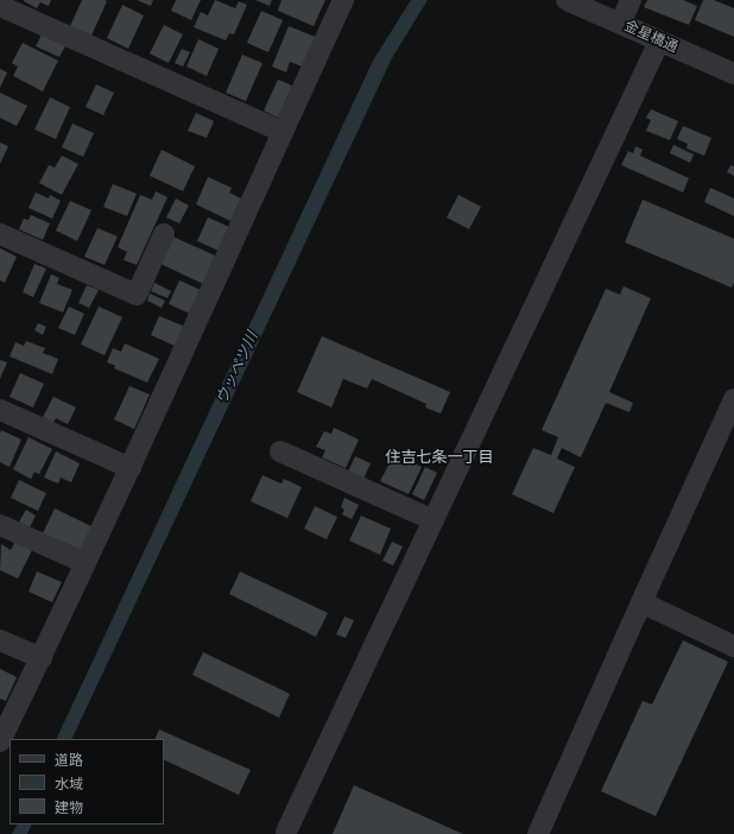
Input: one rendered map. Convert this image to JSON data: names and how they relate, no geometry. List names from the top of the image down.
{
  "streets": {
    "street": ["金星橋通"]
  },
  "districts": ["住吉七条一丁目"],
  "water": ["ウッペツ川"],
  "legend": ["道路", "水域", "建物"]
}
